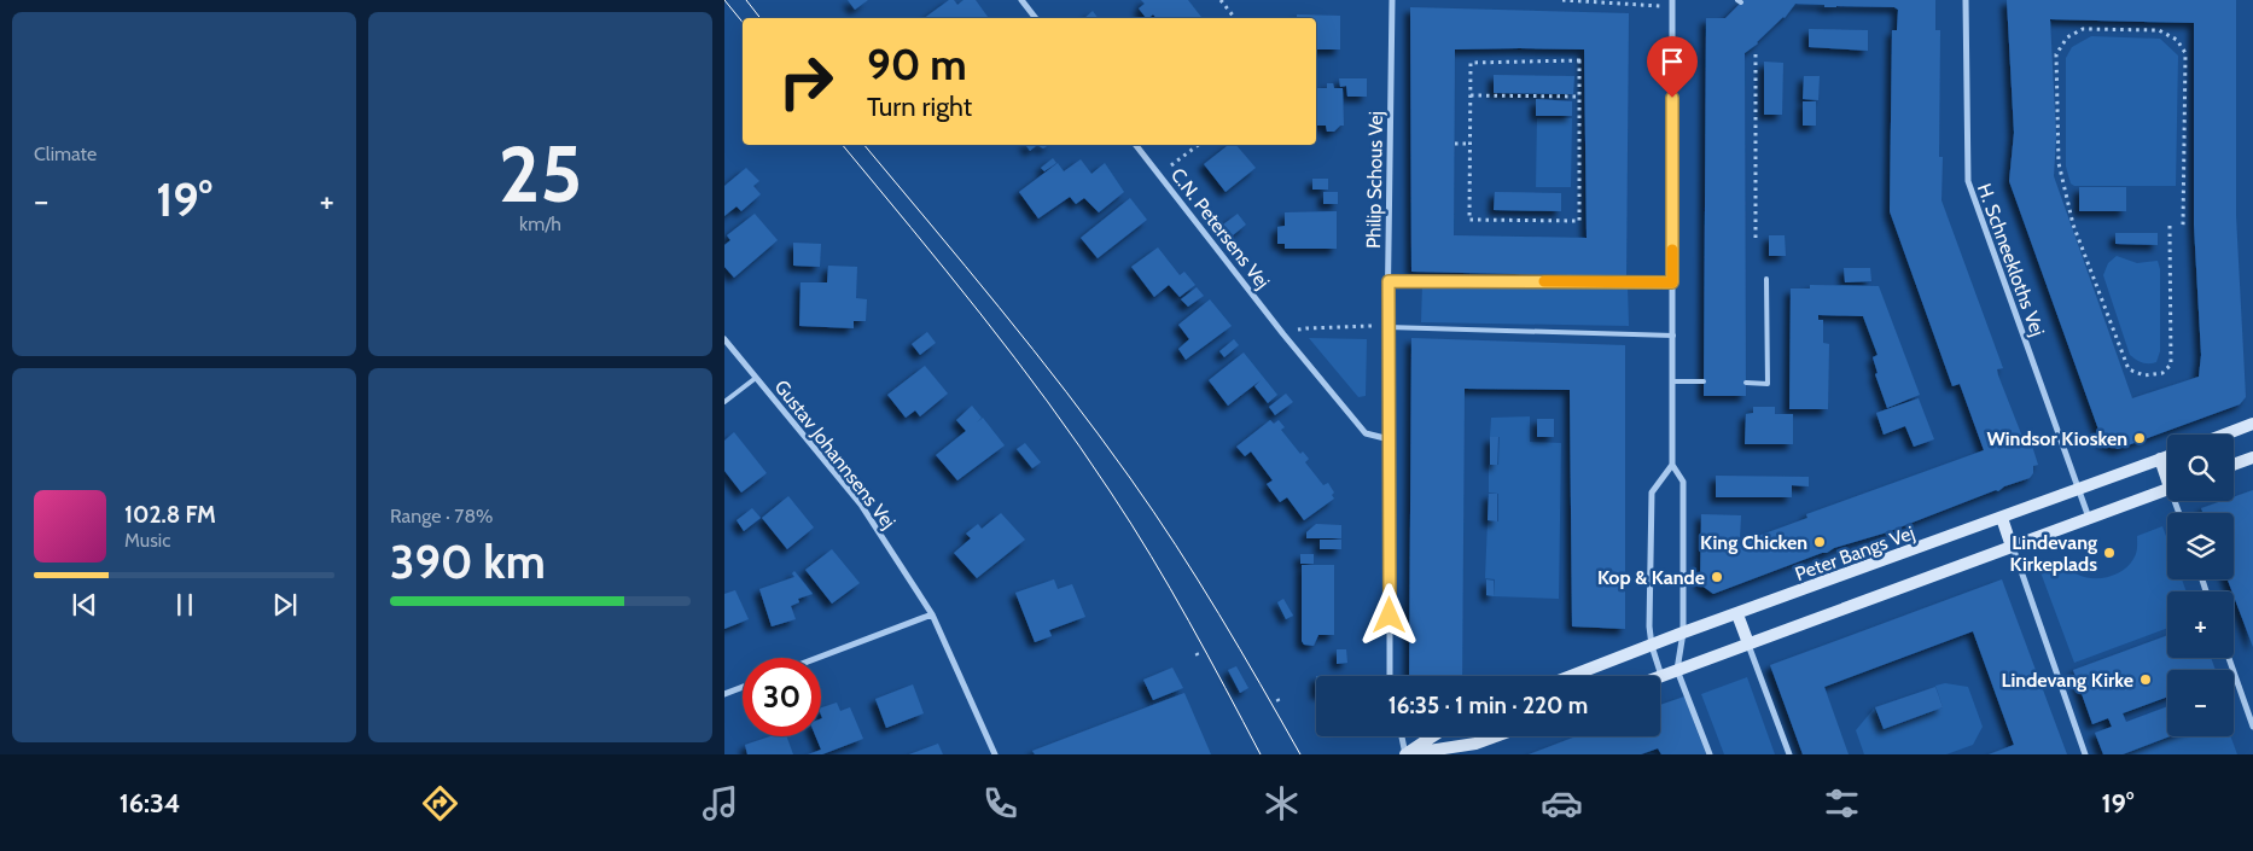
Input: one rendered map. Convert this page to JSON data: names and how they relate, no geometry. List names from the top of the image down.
{
  "streets": {
    "street": [
      "Philip Schous Vej",
      "C.N. Petersens Vej",
      "H. Schneekloths Vej",
      "Gustav Johannsens Vej",
      "Peter Bangs Vej"
    ]
  },
  "crossings": [
    ["Philip Schous Vej", "C.N. Petersens Vej"],
    ["H. Schneekloths Vej", "Peter Bangs Vej"]
  ],
  "places": [
    "Windsor Kiosken",
    "King Chicken",
    "Lindevang Kirkeplads",
    "Kop & Kande",
    "Lindevang Kirke"
  ],
  "page": {
    "tile": [
      "Climate",
      ["25", "km/h"],
      ["Range · 78%", "390 km"]
    ],
    "turn": ["90 m", "Turn right"],
    "heat": ["−", "19°", "+"],
    "map_buttons": ["+", "−"],
    "song": ["102.8 FM", "Music"],
    "limit": "30",
    "trip": "16:35 · 1 min · 220 m",
    "tabs": ["16:34", "19°"]
  }
}
